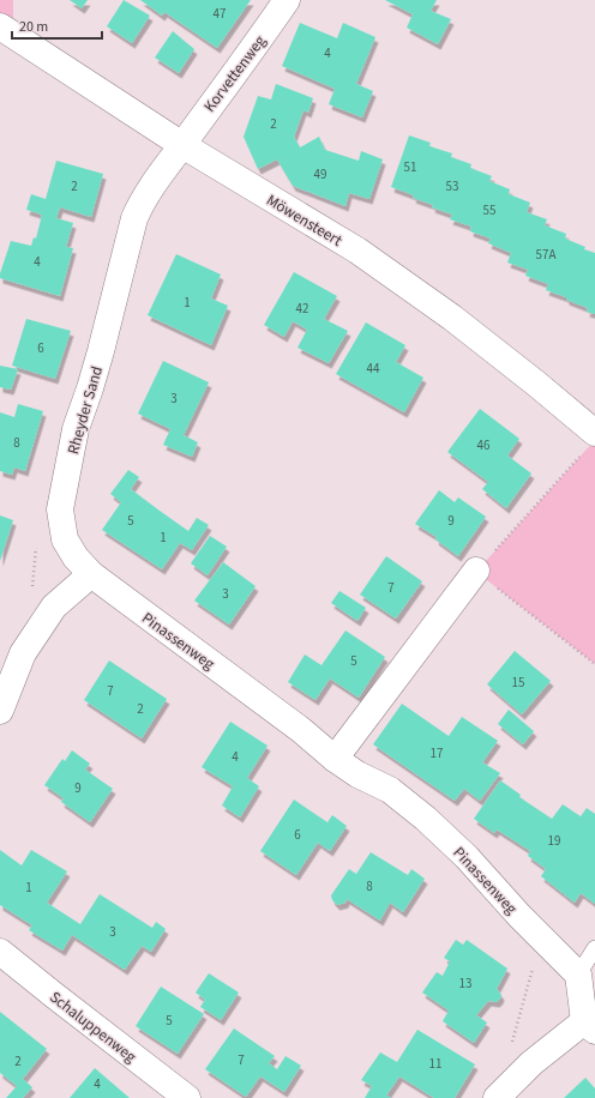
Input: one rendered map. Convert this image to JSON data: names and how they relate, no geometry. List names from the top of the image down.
{
  "streets": {
    "street": [
      "Korvettenweg",
      "Möwensteert",
      "Rheyder Sand",
      "Pinassenweg",
      "Schaluppenweg"
    ]
  },
  "crossings": [
    ["Korvettenweg", "Möwensteert"],
    ["Korvettenweg", "Rheyder Sand"],
    ["Möwensteert", "Rheyder Sand"],
    ["Rheyder Sand", "Pinassenweg"]
  ],
  "house_numbers": [
    "47",
    "4",
    "2",
    "51",
    "49",
    "2",
    "53",
    "55",
    "57A",
    "4",
    "1",
    "42",
    "6",
    "44",
    "3",
    "8",
    "46",
    "5",
    "9",
    "1",
    "7",
    "3",
    "5",
    "15",
    "7",
    "2",
    "17",
    "4",
    "9",
    "6",
    "19",
    "8",
    "1",
    "3",
    "13",
    "5",
    "7",
    "2",
    "11",
    "4"
  ],
  "scale_bar": "20 m"
}
